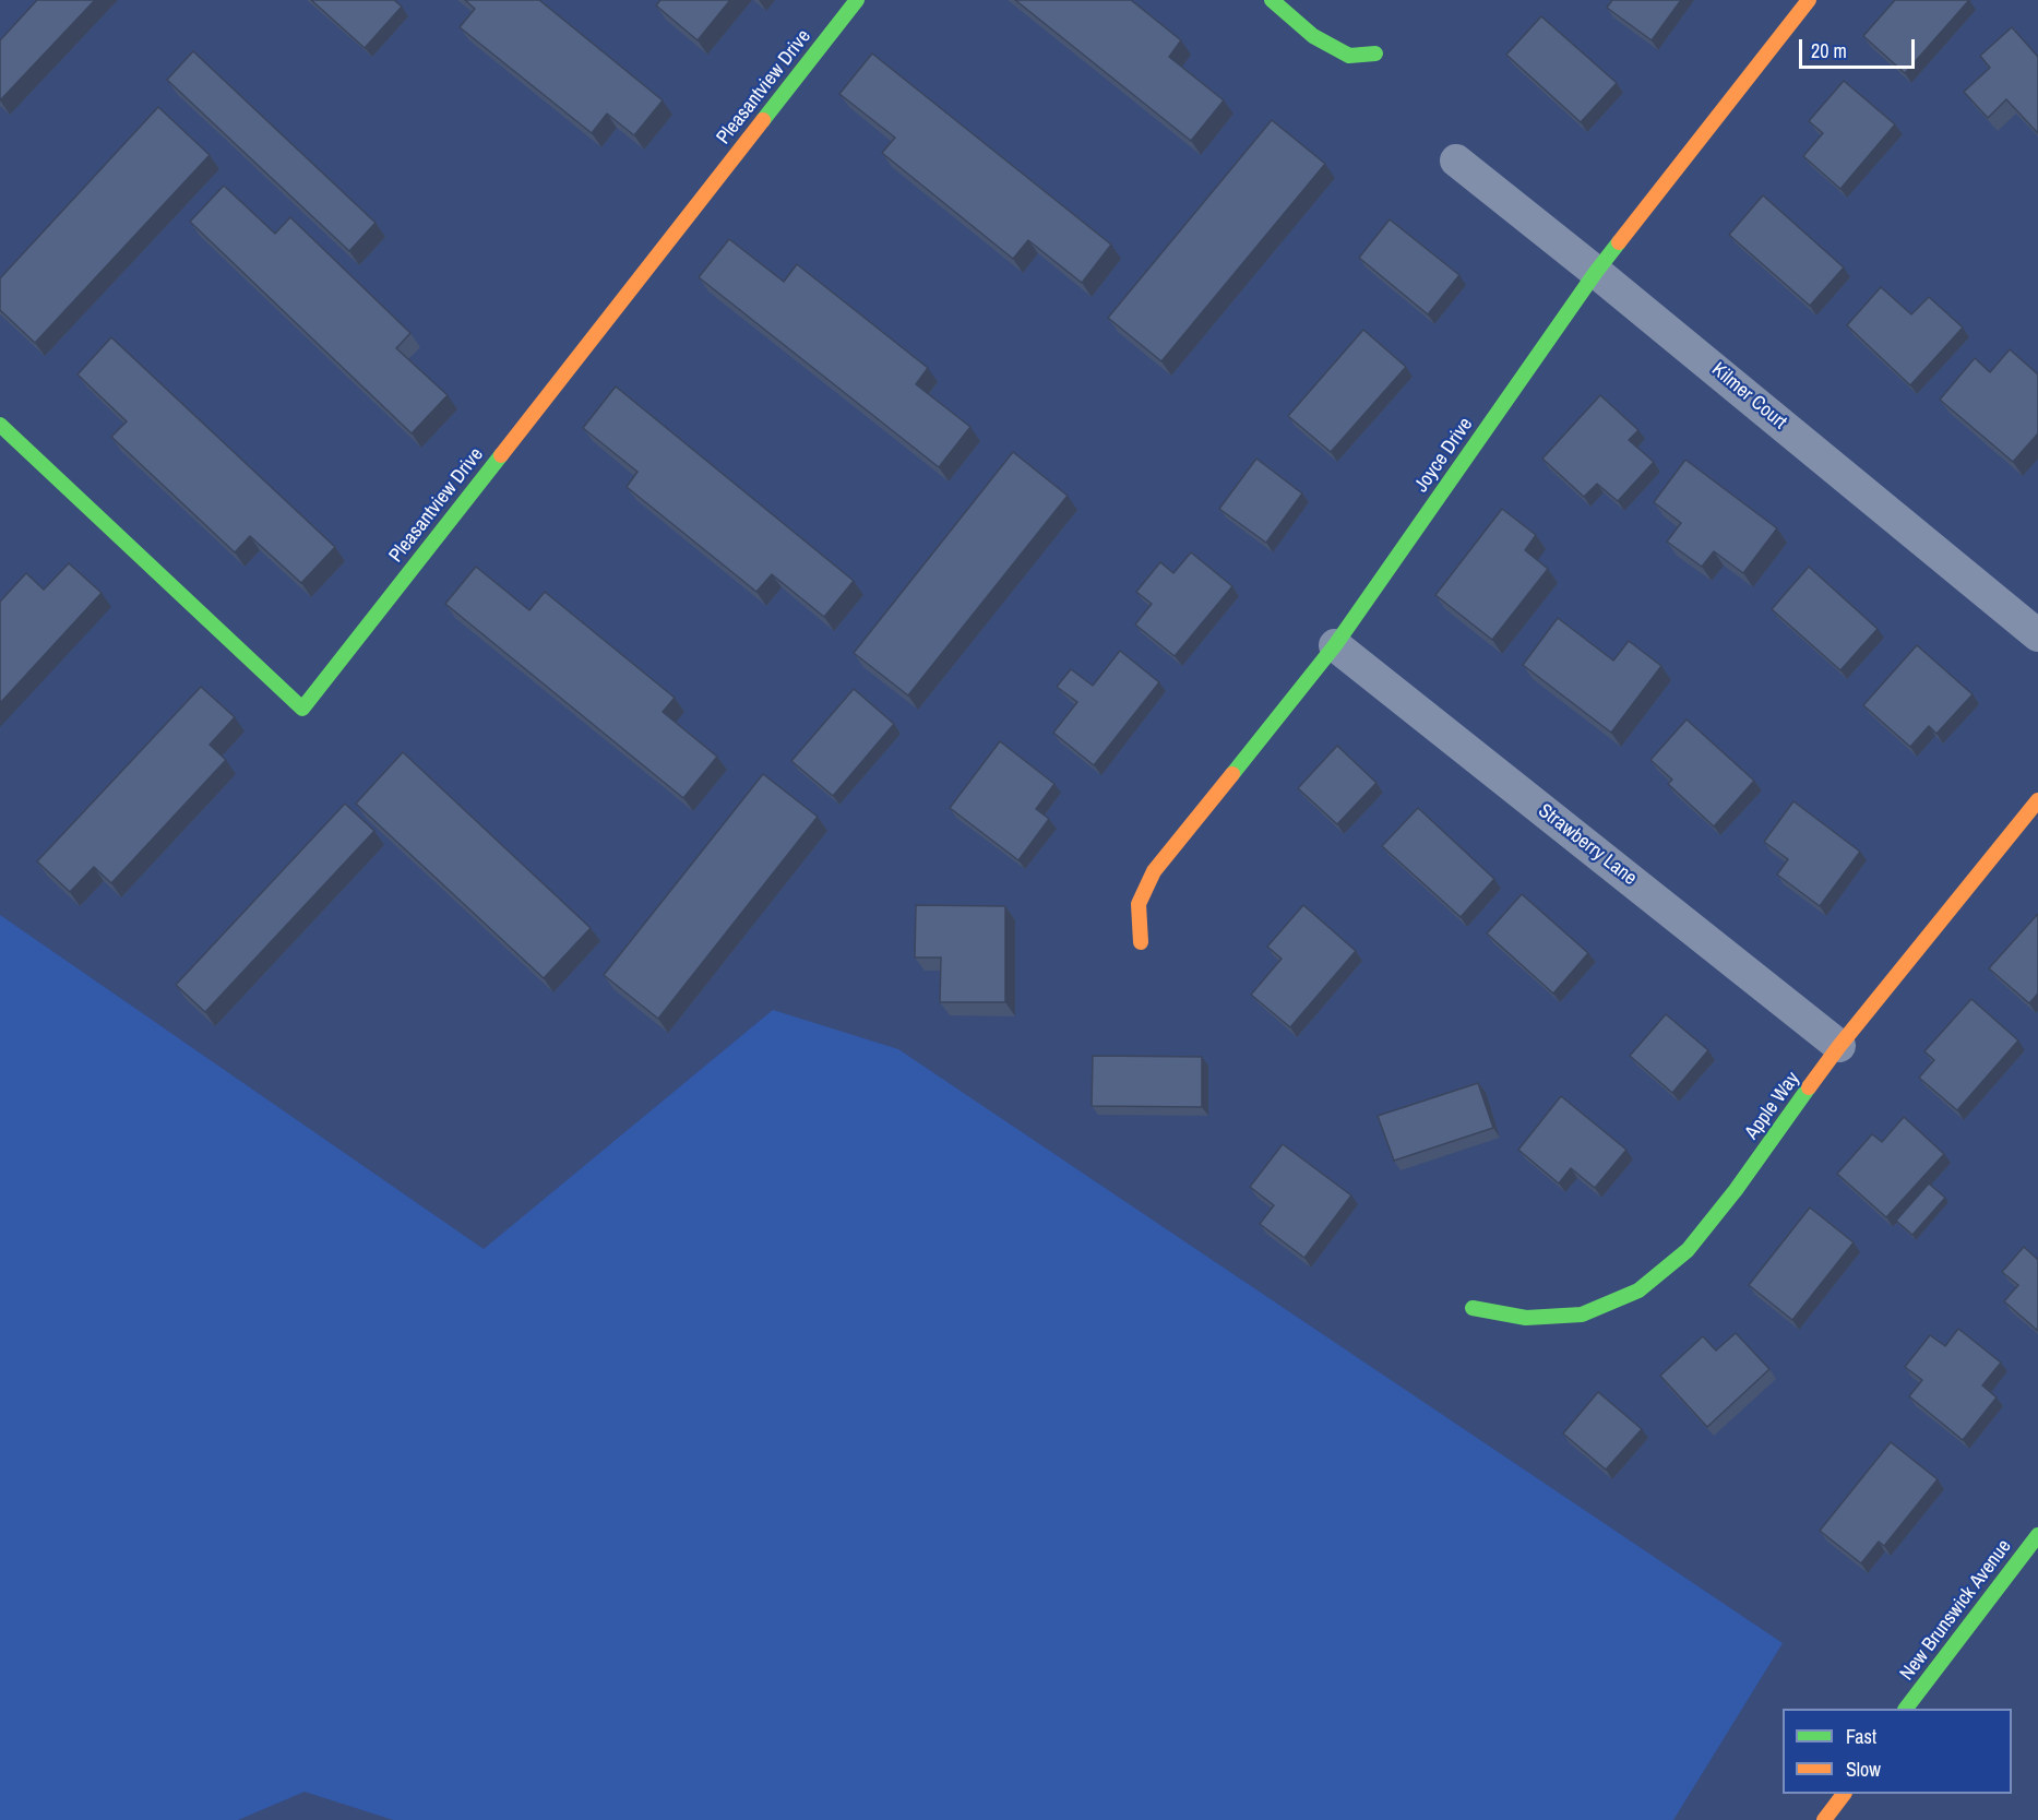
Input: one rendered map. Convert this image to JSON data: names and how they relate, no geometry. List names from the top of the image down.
{
  "streets": {
    "street": [
      "Pleasantview Drive",
      "Kilmer Court",
      "Joyce Drive",
      "Strawberry Lane",
      "Apple Way",
      "New Brunswick Avenue"
    ]
  },
  "crossings": [
    ["Kilmer Court", "Joyce Drive"],
    ["Joyce Drive", "Strawberry Lane"],
    ["Strawberry Lane", "Apple Way"]
  ],
  "legend": ["Fast", "Slow"],
  "scale_bar": "20 m"
}
